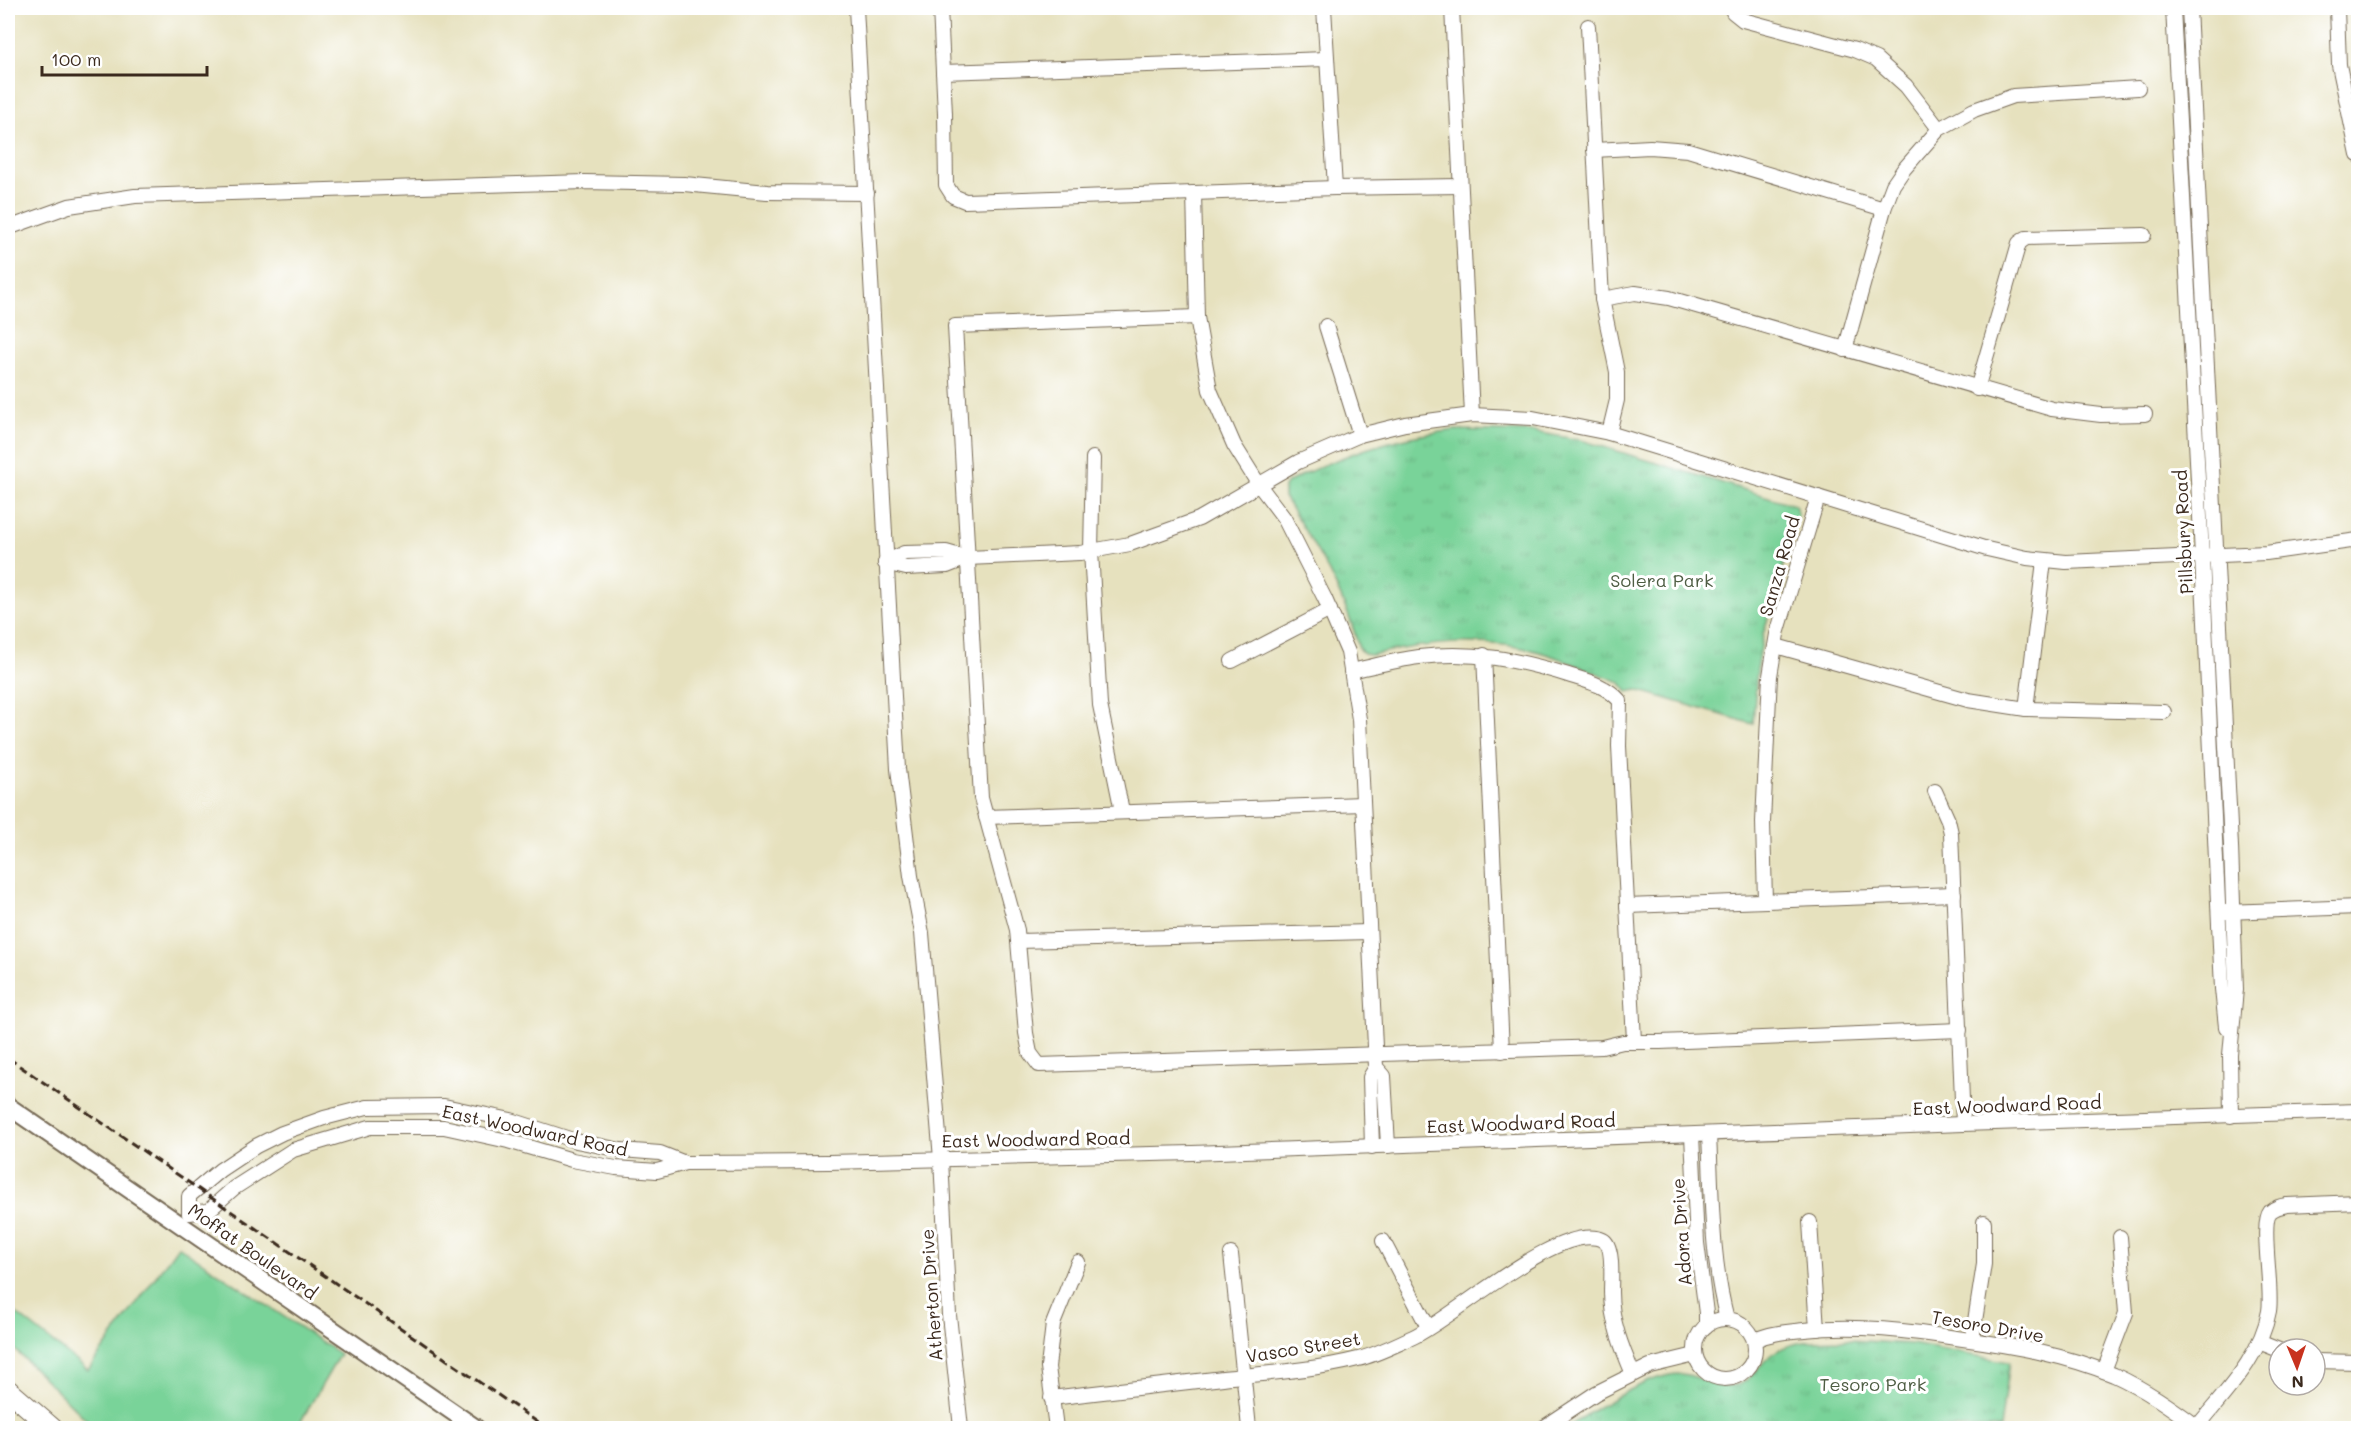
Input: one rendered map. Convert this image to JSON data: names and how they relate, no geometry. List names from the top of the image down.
{
  "streets": {
    "main road": ["Moffat Boulevard"],
    "street": [
      "Pillsbury Road",
      "Sanza Road",
      "East Woodward Road",
      "Adora Drive",
      "Atherton Drive",
      "Tesoro Drive",
      "Vasco Street"
    ]
  },
  "crossings": [
    ["Pillsbury Road", "East Woodward Road"],
    ["East Woodward Road", "Adora Drive"],
    ["East Woodward Road", "Moffat Boulevard"],
    ["East Woodward Road", "Atherton Drive"],
    ["Adora Drive", "Tesoro Drive"]
  ],
  "parks": ["Solera Park", "Tesoro Park"],
  "scale_bar": "100 m",
  "north": "bottom"
}
